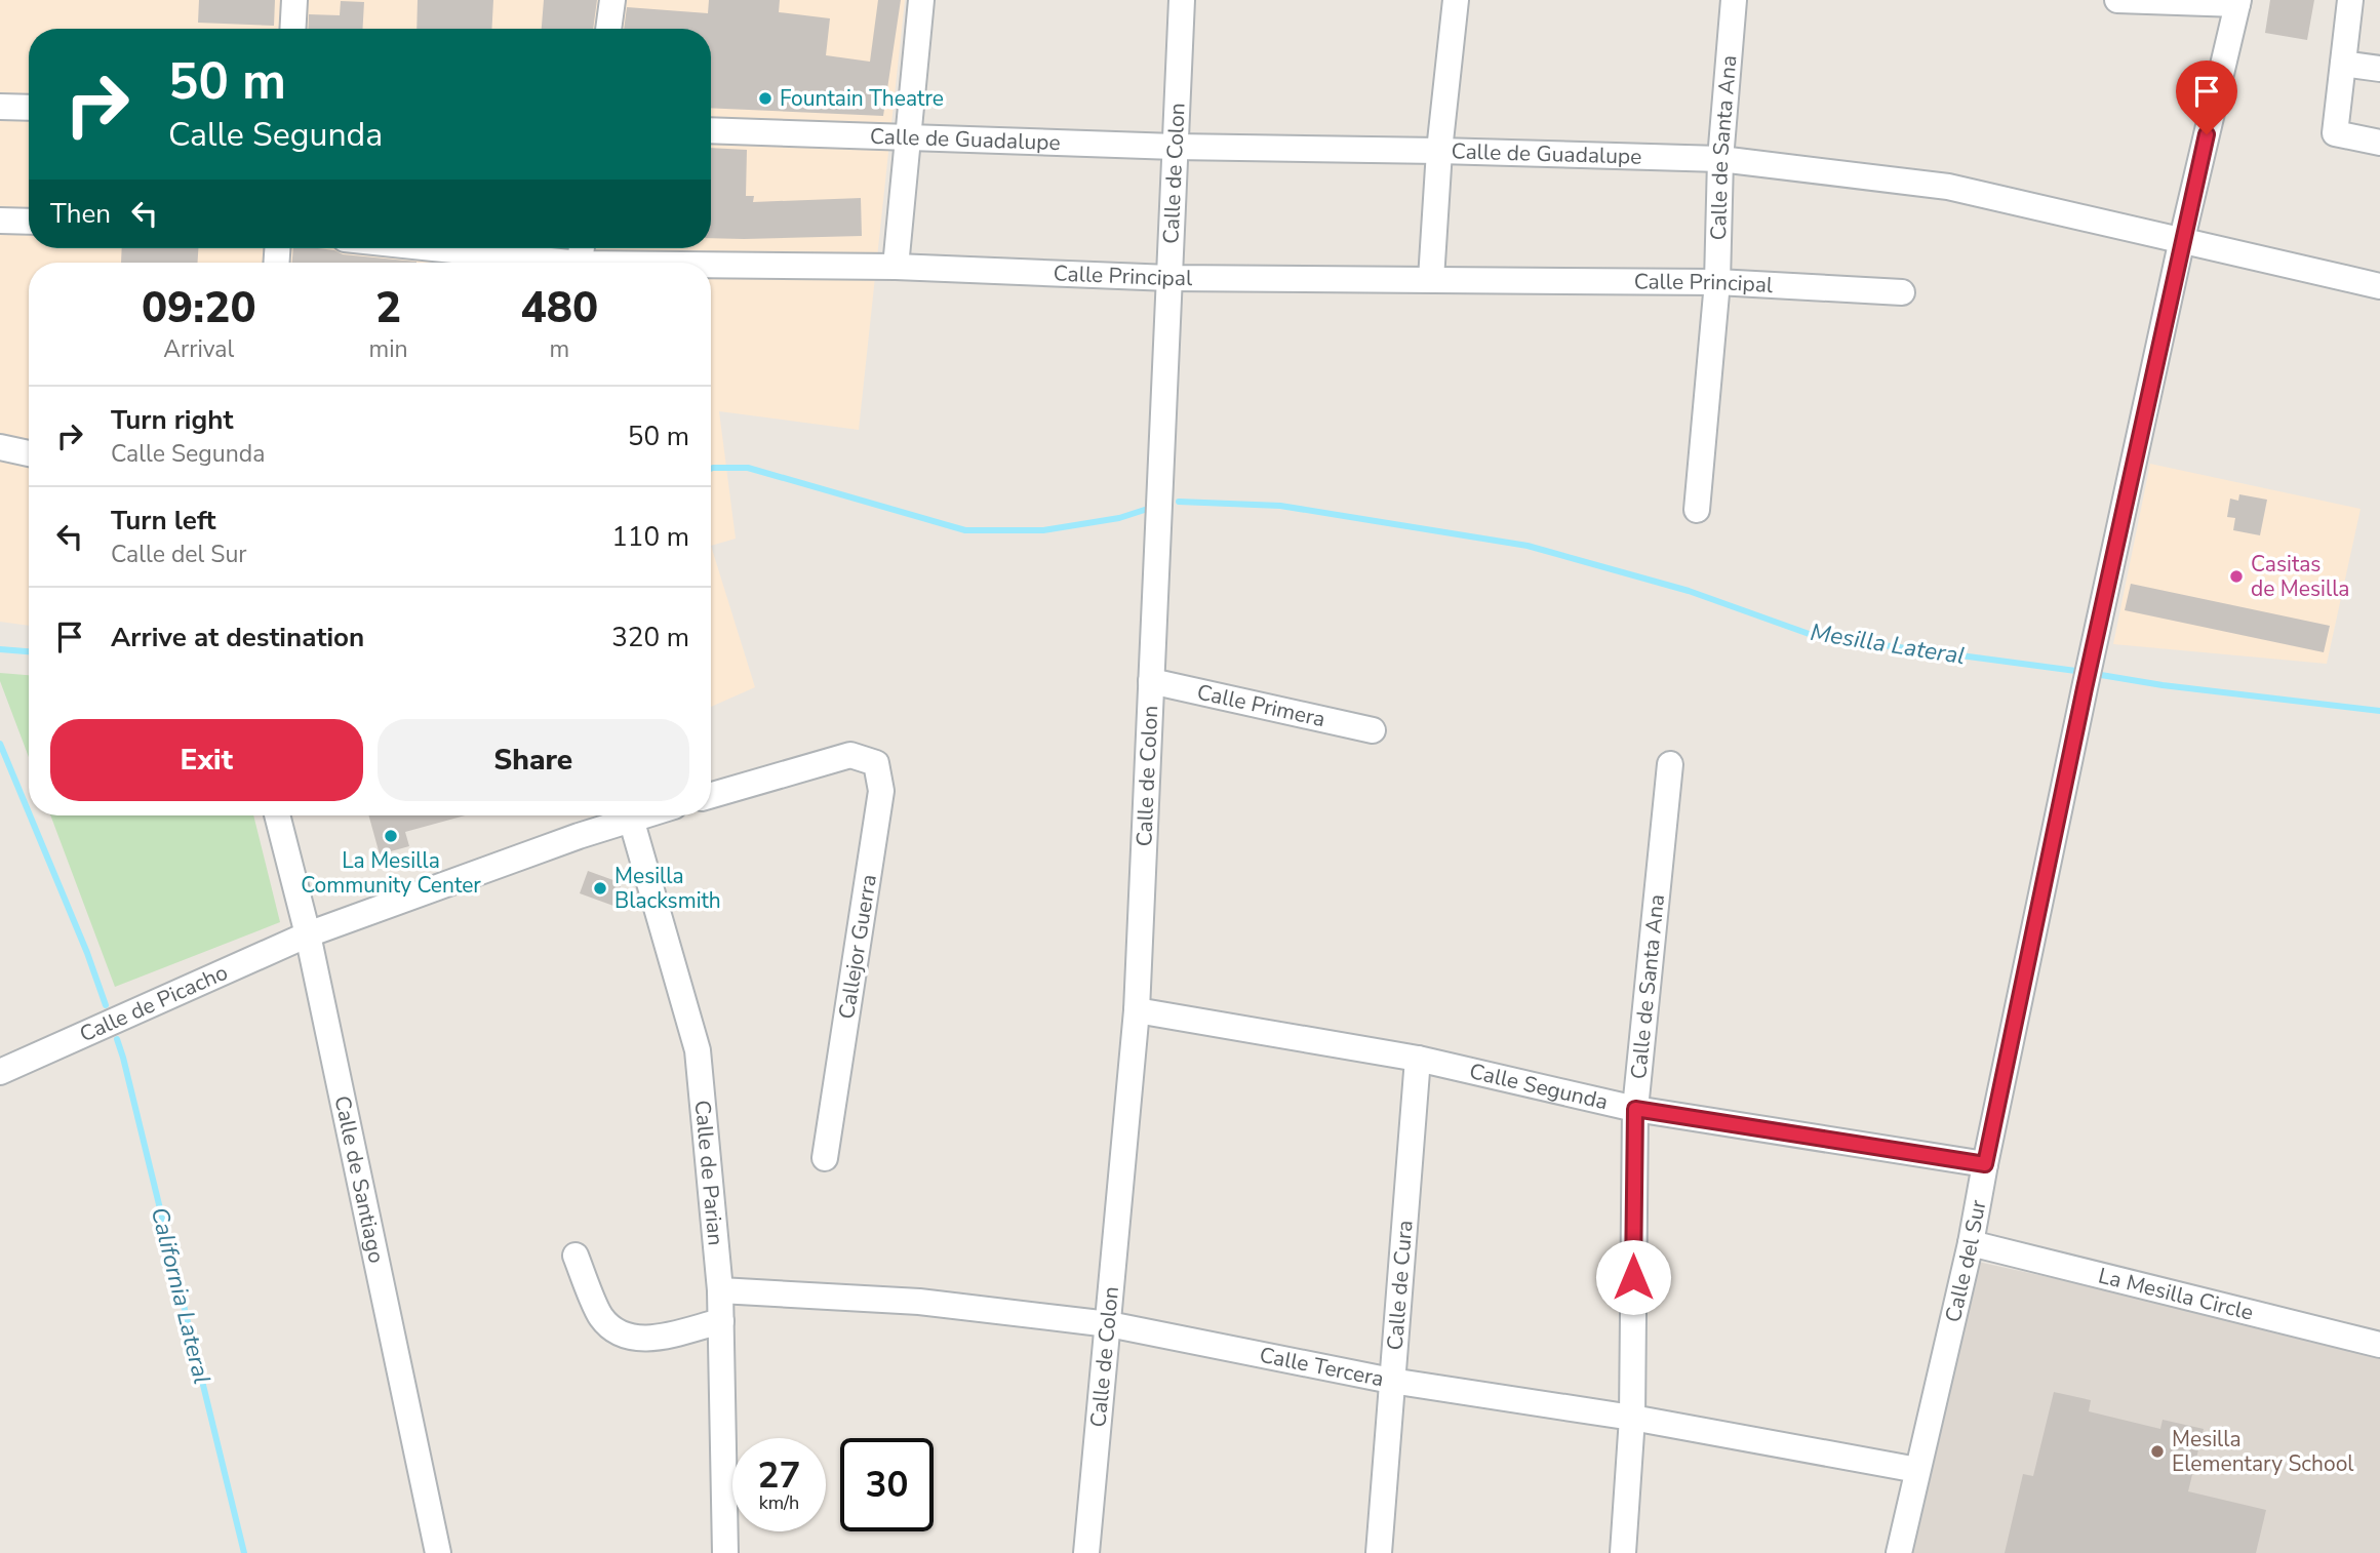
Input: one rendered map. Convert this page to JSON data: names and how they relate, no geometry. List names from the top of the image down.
{
  "streets": {
    "street": [
      "Calle de Guadalupe",
      "Calle de Santa Ana",
      "Calle de Colon",
      "Calle Principal",
      "Calle Primera",
      "Callejor Guerra",
      "Calle de Picacho",
      "Calle Segunda",
      "Calle de Parian",
      "Calle de Santiago",
      "Calle del Sur",
      "Calle de Cura",
      "La Mesilla Circle",
      "Calle Tercera"
    ]
  },
  "crossings": [
    ["Calle de Guadalupe", "Calle de Santa Ana"],
    ["Calle de Guadalupe", "Calle de Colon"],
    ["Calle de Guadalupe", "Calle del Sur"],
    ["Calle de Santa Ana", "Calle Principal"],
    ["Calle de Santa Ana", "Calle Segunda"],
    ["Calle de Santa Ana", "Calle Tercera"],
    ["Calle de Colon", "Calle Principal"],
    ["Calle de Colon", "Calle Primera"],
    ["Calle de Colon", "Calle Segunda"],
    ["Calle de Colon", "Calle Tercera"],
    ["Calle de Picacho", "Calle de Santiago"],
    ["Calle Segunda", "Calle del Sur"],
    ["Calle Segunda", "Calle de Cura"],
    ["Calle de Parian", "Calle Tercera"],
    ["Calle del Sur", "La Mesilla Circle"],
    ["Calle del Sur", "Calle Tercera"],
    ["Calle de Cura", "Calle Tercera"]
  ],
  "water": ["Mesilla Lateral", "California Lateral"],
  "places": [
    "Fountain Theatre",
    "Casitas de Mesilla",
    "La Mesilla Community Center",
    "Mesilla Blacksmith",
    "Mesilla Elementary School"
  ],
  "page": {
    "turn": ["50 m", "Calle Segunda"],
    "then": "Then",
    "eta": [
      "09:20",
      "Arrival",
      "2",
      "min",
      "480",
      "m"
    ],
    "list": [
      {
        "name": "Turn right",
        "note": "Calle Segunda",
        "value": "50 m"
      },
      {
        "name": "Turn left",
        "note": "Calle del Sur",
        "value": "110 m"
      },
      {
        "name": "Arrive at destination",
        "value": "320 m"
      }
    ],
    "buttons": ["Exit", "Share"],
    "speed": "27 km/h",
    "limit": "30"
  }
}
